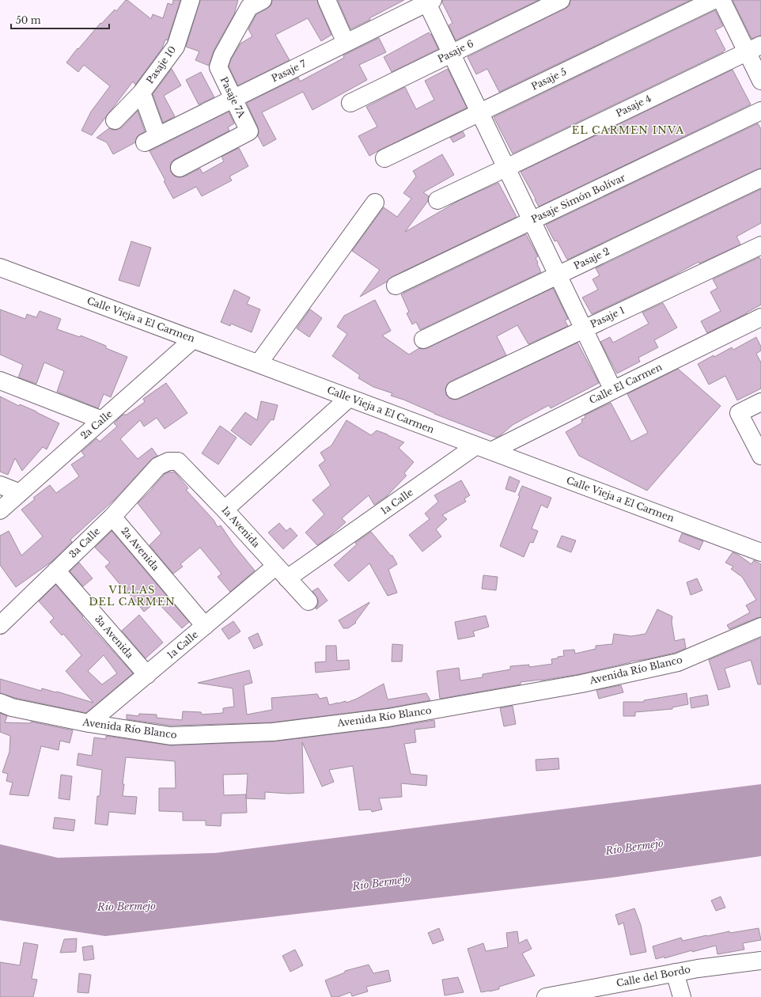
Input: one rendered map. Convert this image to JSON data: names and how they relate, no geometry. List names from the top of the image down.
{
  "streets": {
    "street": [
      "Pasaje 6",
      "Pasaje 10",
      "Pasaje 7",
      "Pasaje 5",
      "Pasaje 7A",
      "Pasaje 4",
      "Pasaje Simón Bolívar",
      "Pasaje 2",
      "Pasaje 1",
      "Calle Vieja a El Carmen",
      "Calle El Carmen",
      "2a Calle",
      "1a Calle",
      "1a Avenida",
      "3a Calle",
      "2a Avenida",
      "3a Avenida",
      "Avenida Río Blanco",
      "Calle del Bordo"
    ]
  },
  "crossings": [
    ["Pasaje 10", "Pasaje 7"],
    ["Pasaje 7", "Pasaje 7A"],
    ["Calle Vieja a El Carmen", "Calle El Carmen"],
    ["Calle Vieja a El Carmen", "2a Calle"],
    ["Calle Vieja a El Carmen", "1a Calle"],
    ["Calle El Carmen", "1a Calle"],
    ["1a Calle", "1a Avenida"],
    ["1a Calle", "2a Avenida"],
    ["1a Calle", "3a Avenida"],
    ["1a Calle", "Avenida Río Blanco"],
    ["1a Avenida", "3a Calle"],
    ["3a Calle", "2a Avenida"],
    ["3a Calle", "3a Avenida"]
  ],
  "districts": ["EL CARMEN INVA", "VILLAS DEL CARMEN"],
  "water": ["Río Bermejo"],
  "scale_bar": "50 m"
}
